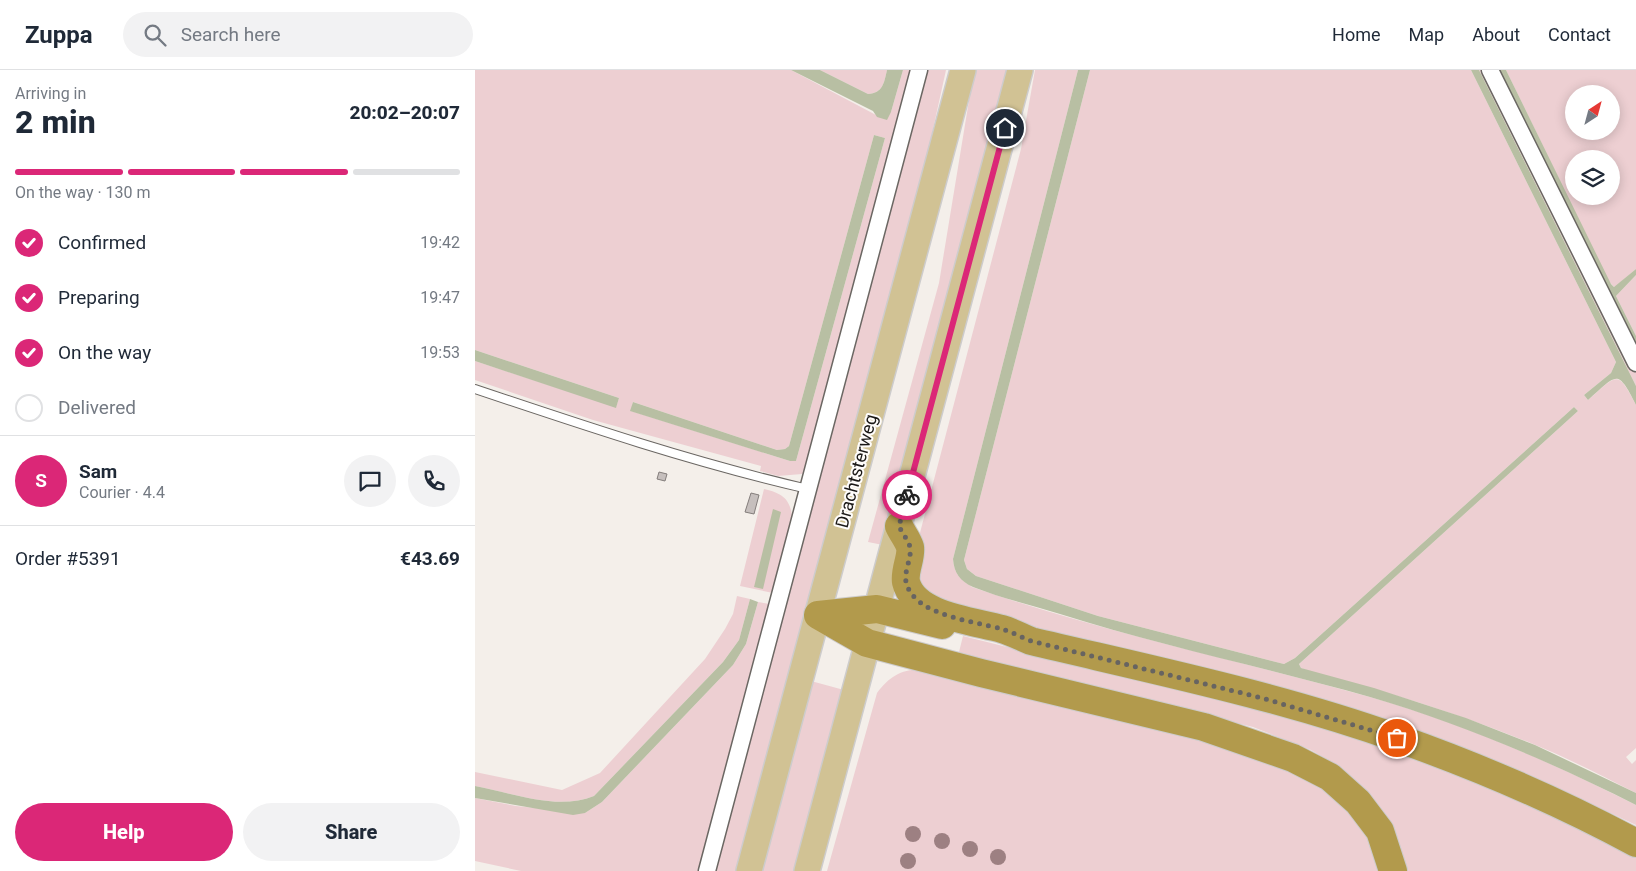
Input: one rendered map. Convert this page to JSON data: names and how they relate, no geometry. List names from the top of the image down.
{
  "streets": {
    "main road": ["Drachtsterweg"]
  },
  "north": "top right",
  "page": {
    "header": "Zuppa",
    "search": "Search here",
    "nav": [
      "Home",
      "Map",
      "About",
      "Contact"
    ],
    "heading": ["2 min", "Arriving in", "20:02–20:07"],
    "panel": [
      "Sam",
      "Courier · 4.4",
      "Order #5391",
      "€43.69"
    ],
    "bar": "On the way · 130 m",
    "list": [
      ["Confirmed", "19:42"],
      ["Preparing", "19:47"],
      ["On the way", "19:53"],
      "Delivered"
    ],
    "round": "S",
    "buttons": ["Help", "Share"]
  }
}
